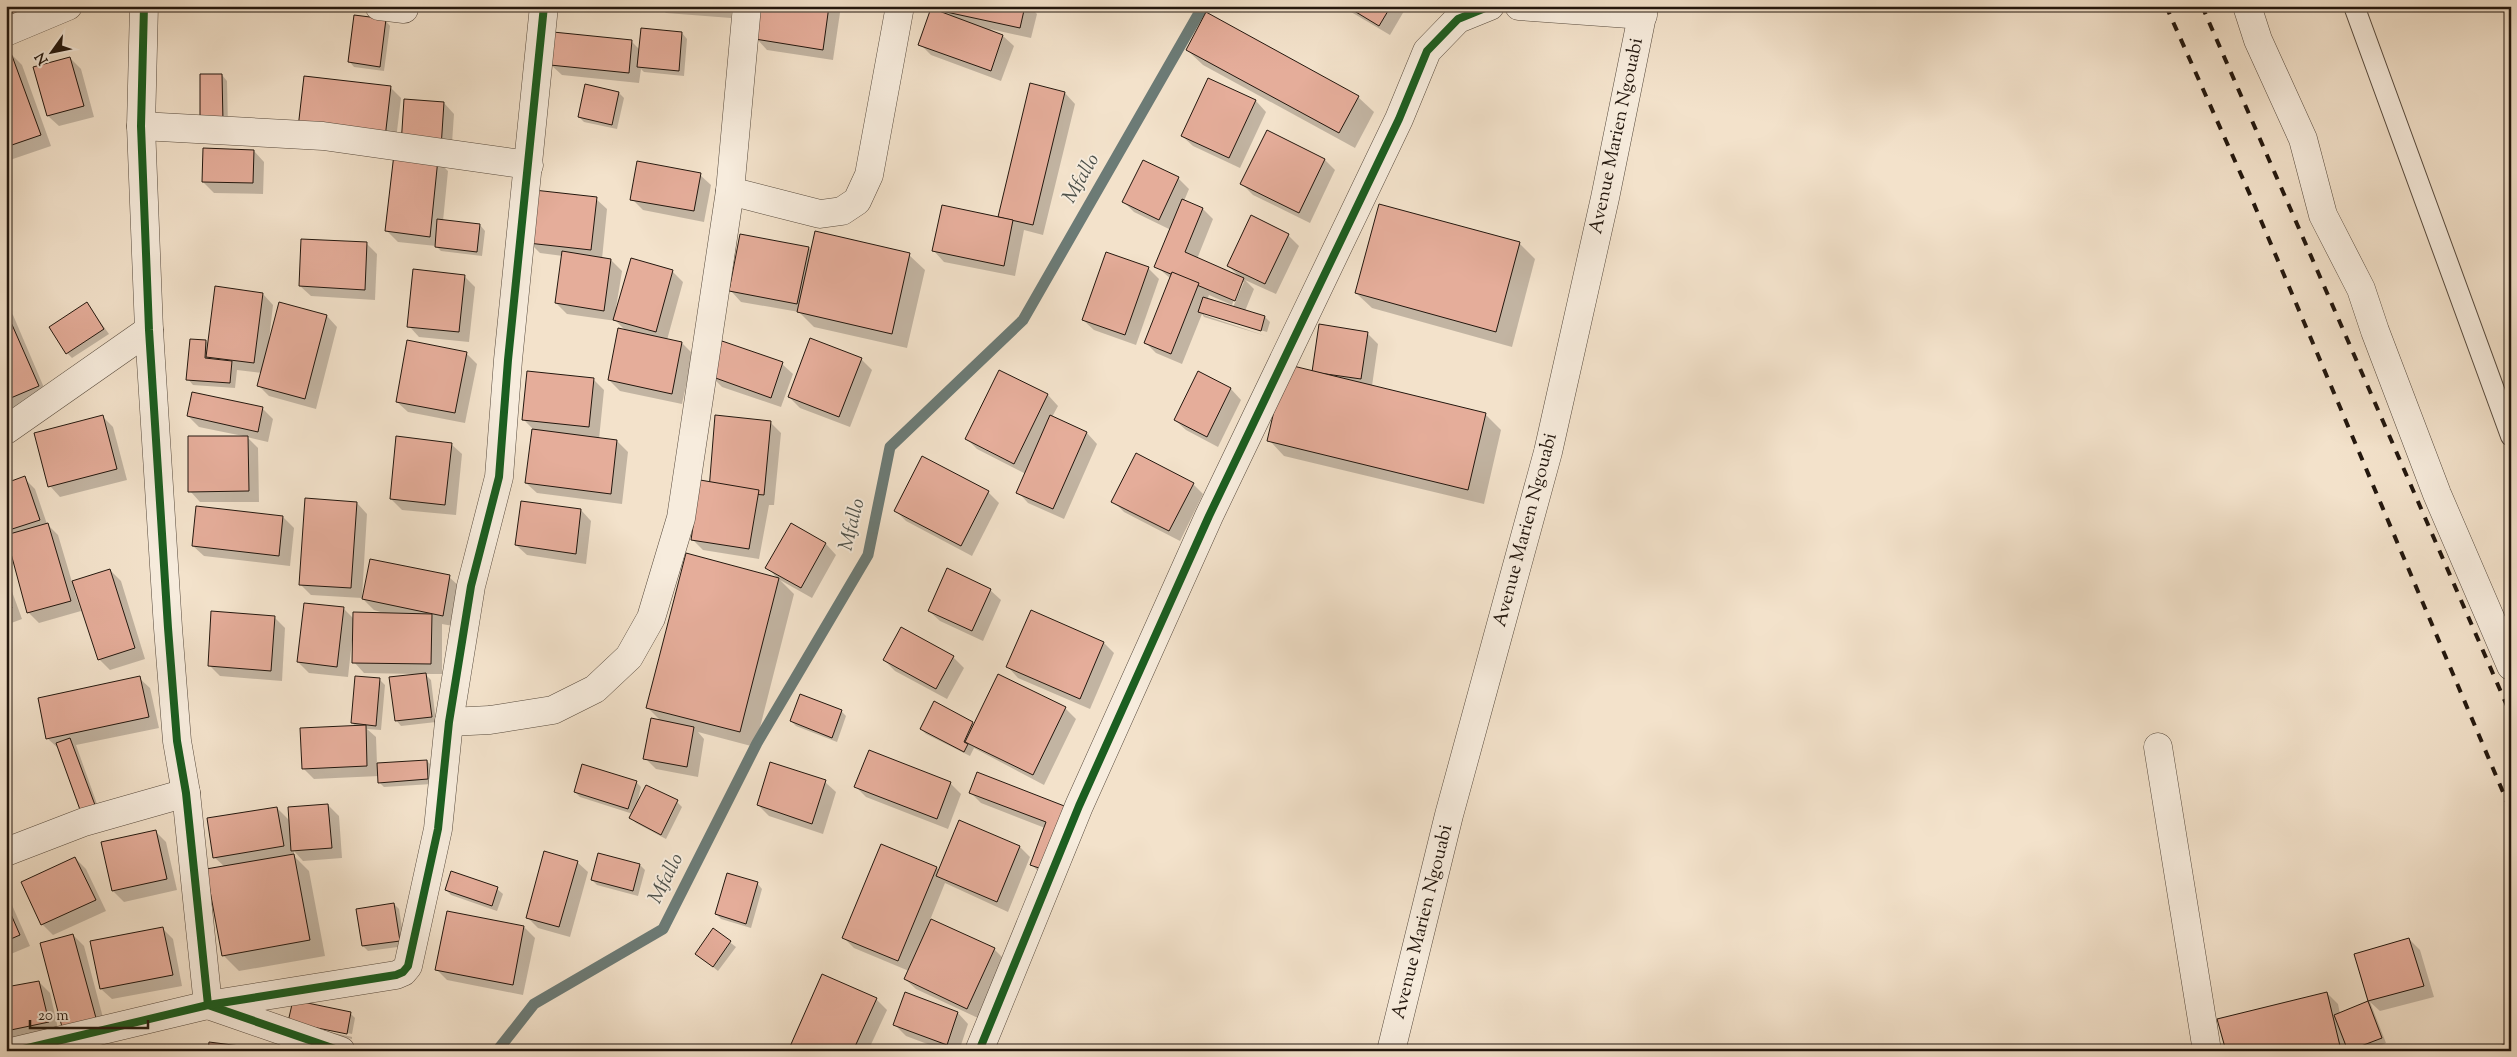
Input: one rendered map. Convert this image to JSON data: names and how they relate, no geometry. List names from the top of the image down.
{
  "streets": {
    "street": ["Avenue Marien Ngouabi"]
  },
  "water": ["Mfallo"],
  "scale_bar": "20 m",
  "north": "bottom left"
}
